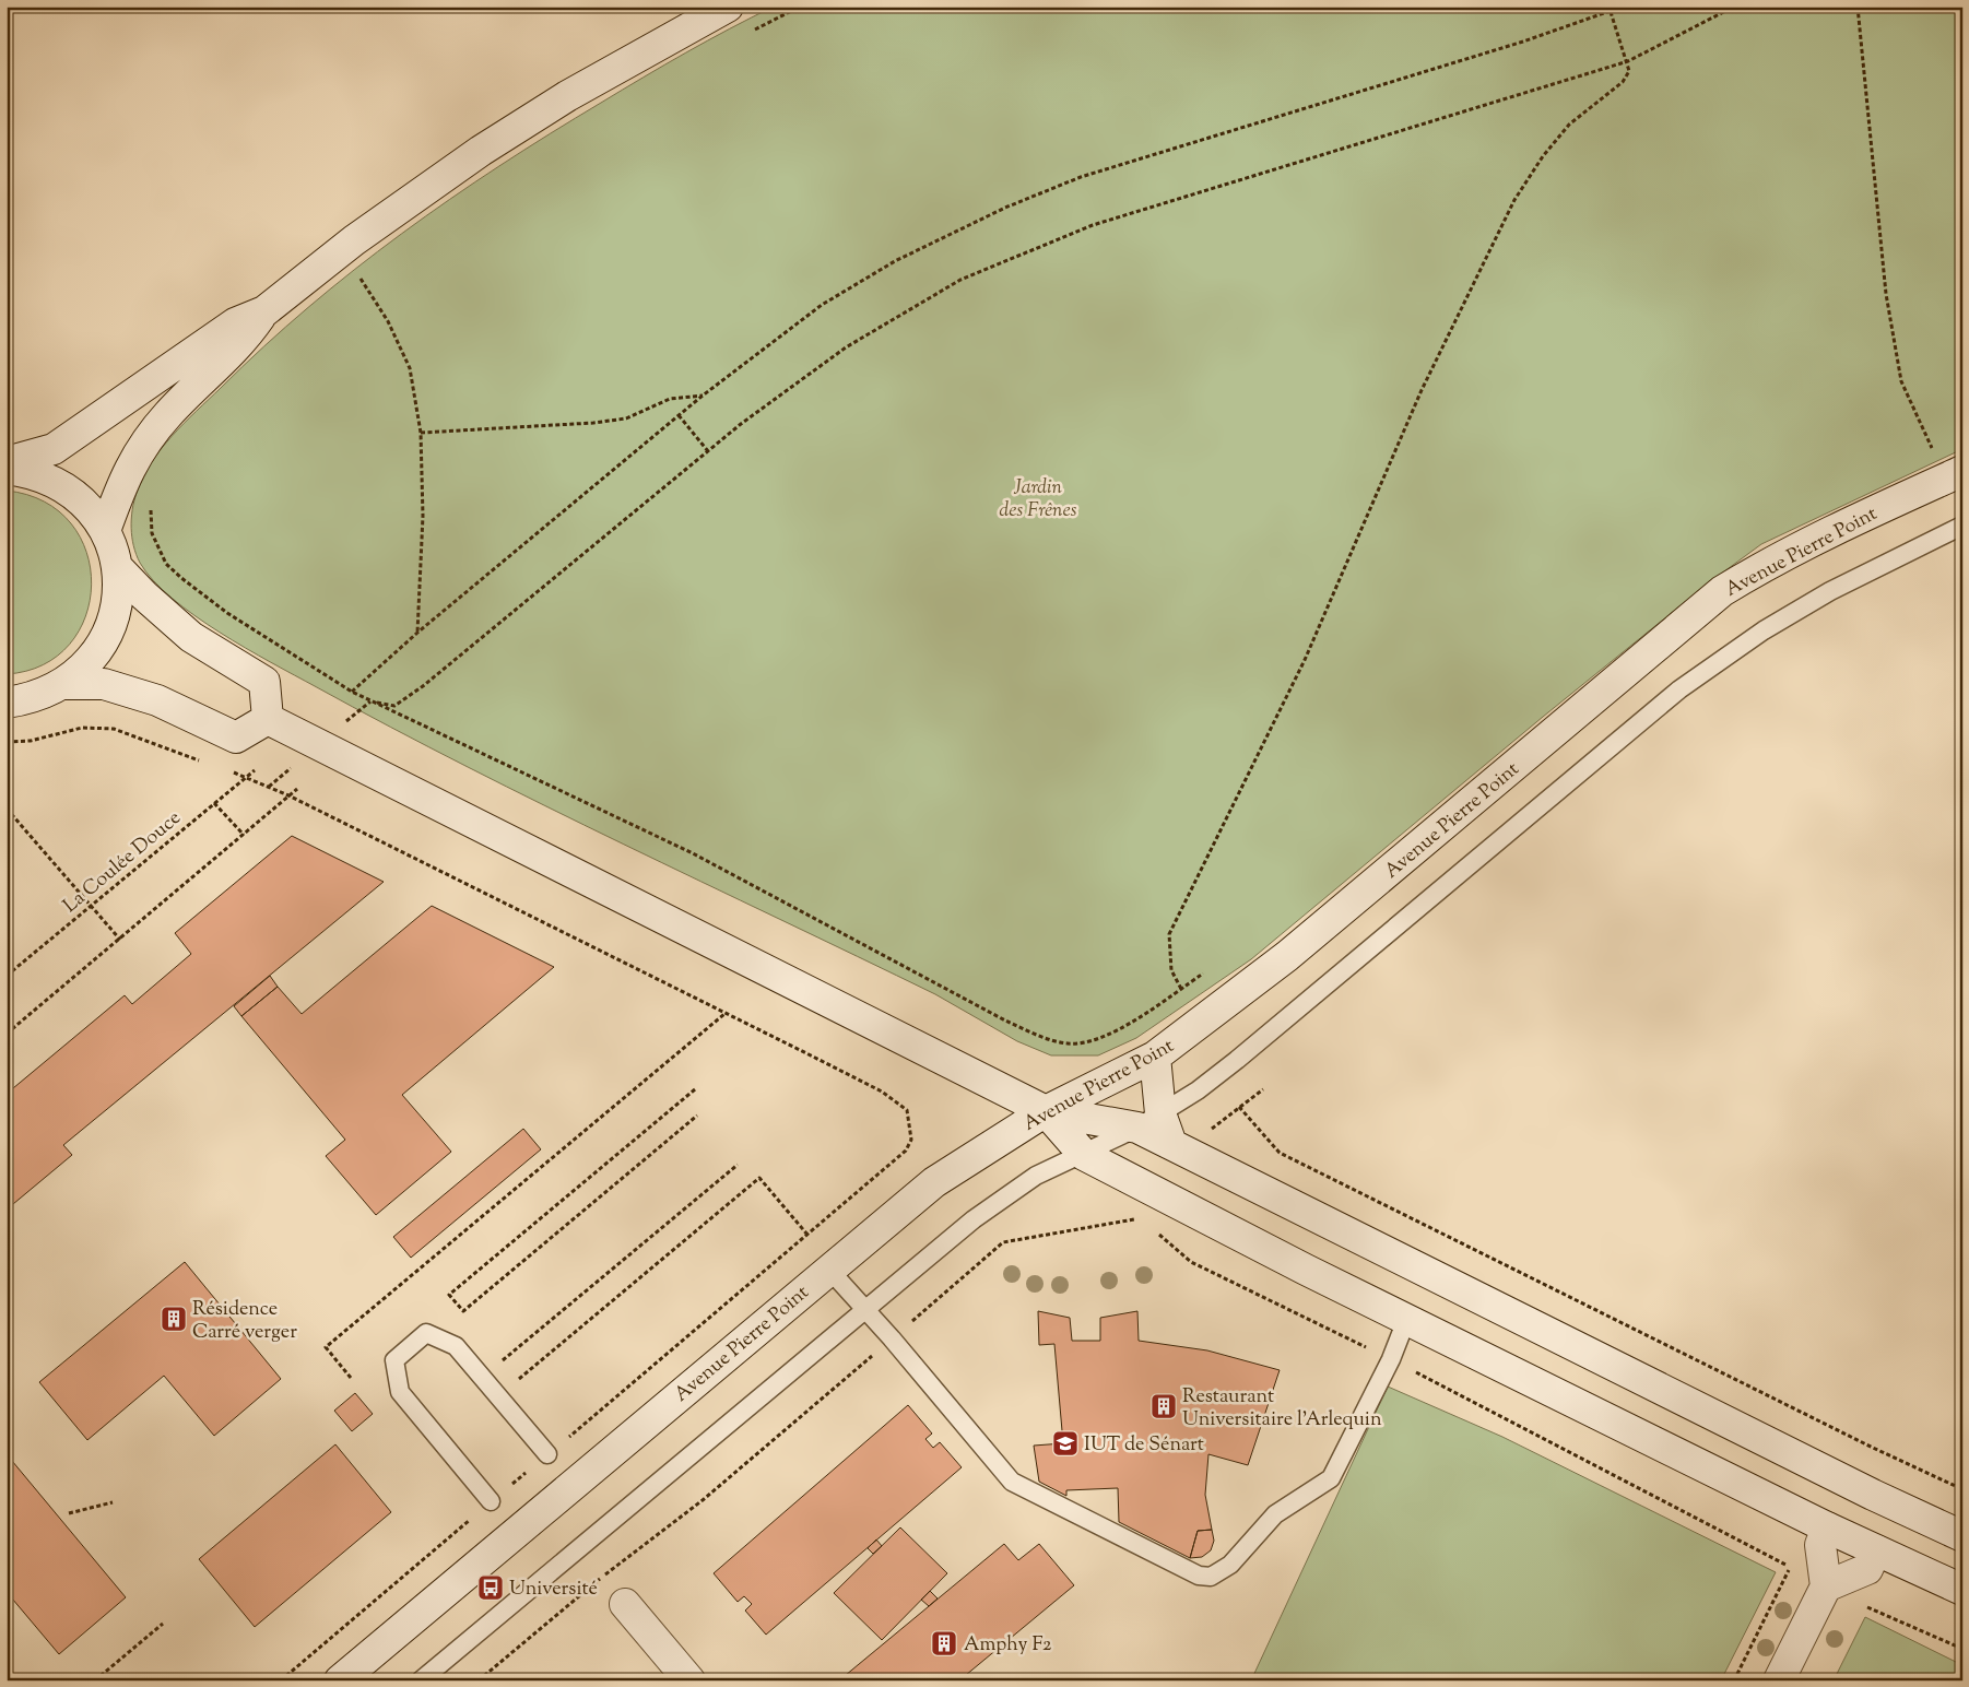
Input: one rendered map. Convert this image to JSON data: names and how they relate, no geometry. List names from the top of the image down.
{
  "streets": {
    "street": ["Avenue Pierre Point"],
    "path": ["La Coulée Douce"]
  },
  "parks": ["Jardin des Frênes"],
  "places": {
    "building": ["Résidence Carré verger", "Restaurant Universitaire l'Arlequin", "Amphy F2"],
    "school or university": ["IUT de Sénart"],
    "bus stop": ["Université"]
  }
}
